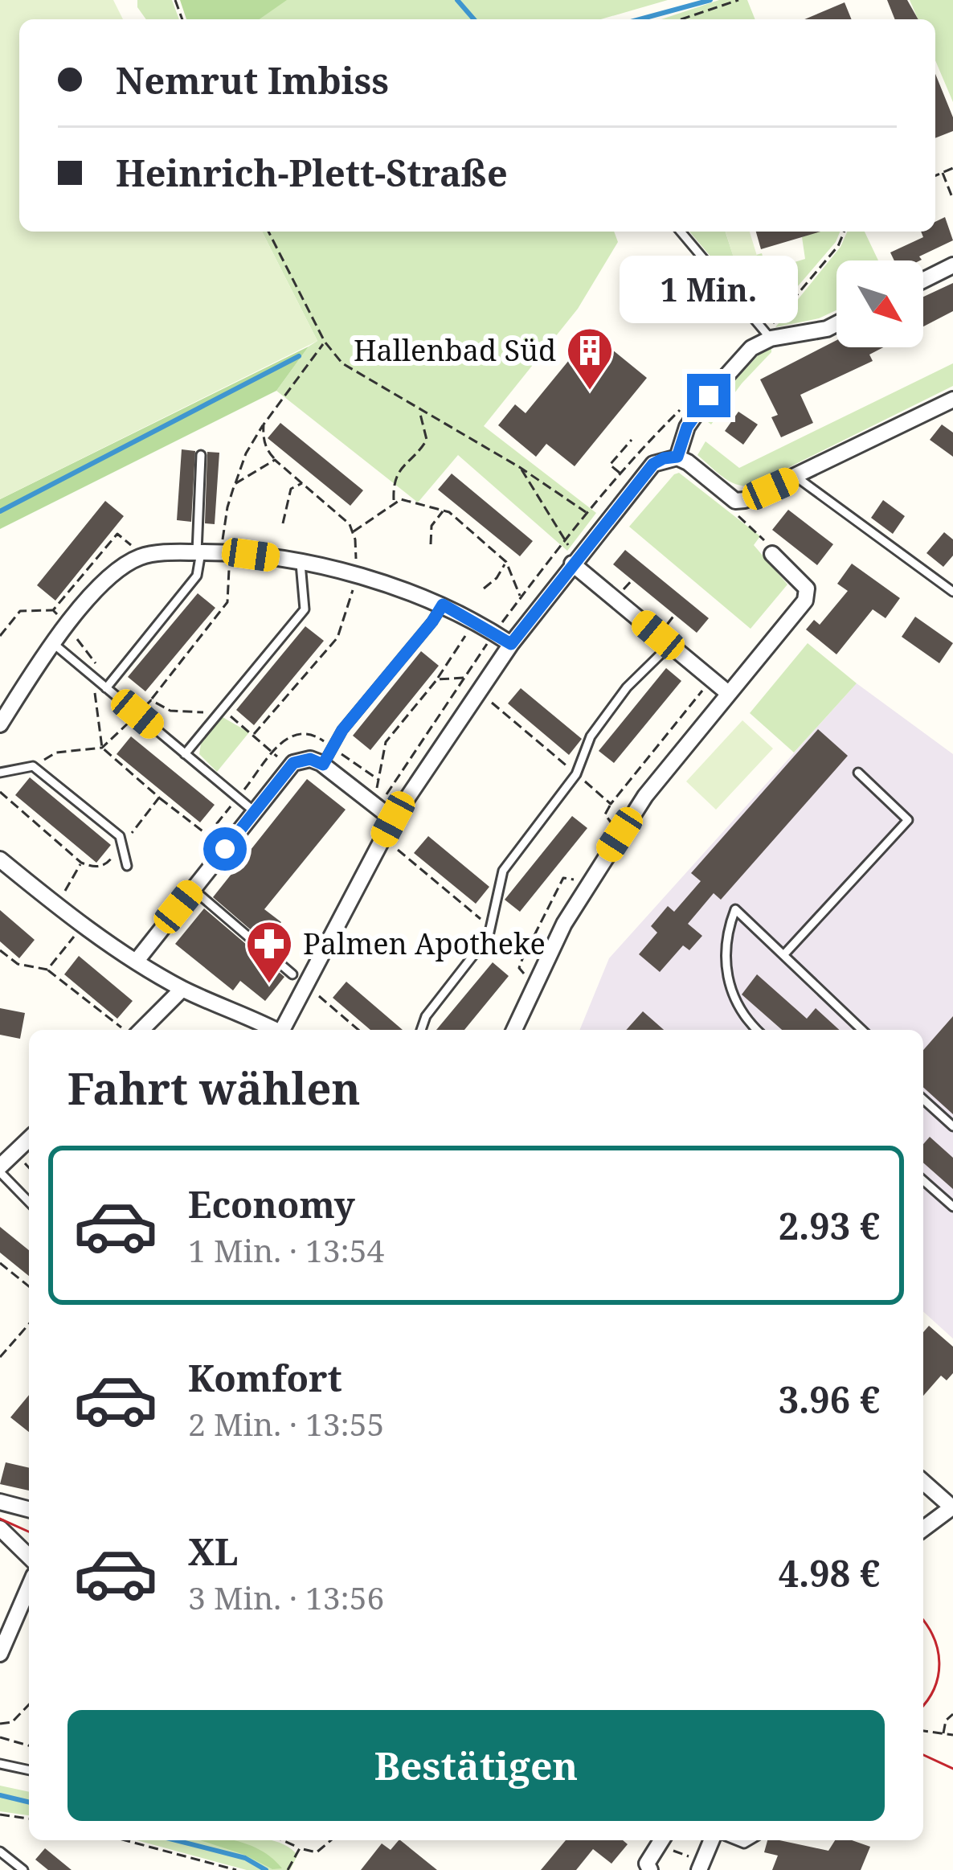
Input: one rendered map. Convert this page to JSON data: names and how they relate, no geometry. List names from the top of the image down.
{
  "places": {
    "building": ["Hallenbad Süd"],
    "pharmacy": ["Palmen Apotheke"]
  },
  "north": "bottom right",
  "page": {
    "banner": ["Nemrut Imbiss", "Heinrich-Plett-Straße"],
    "bubble": "1 Min.",
    "heading": "Fahrt wählen",
    "list": [
      {
        "name": "Economy",
        "note": "1 Min. · 13:54",
        "value": "2.93 €"
      },
      {
        "name": "Komfort",
        "note": "2 Min. · 13:55",
        "value": "3.96 €"
      },
      {
        "name": "XL",
        "note": "3 Min. · 13:56",
        "value": "4.98 €"
      }
    ],
    "buttons": "Bestätigen"
  }
}
